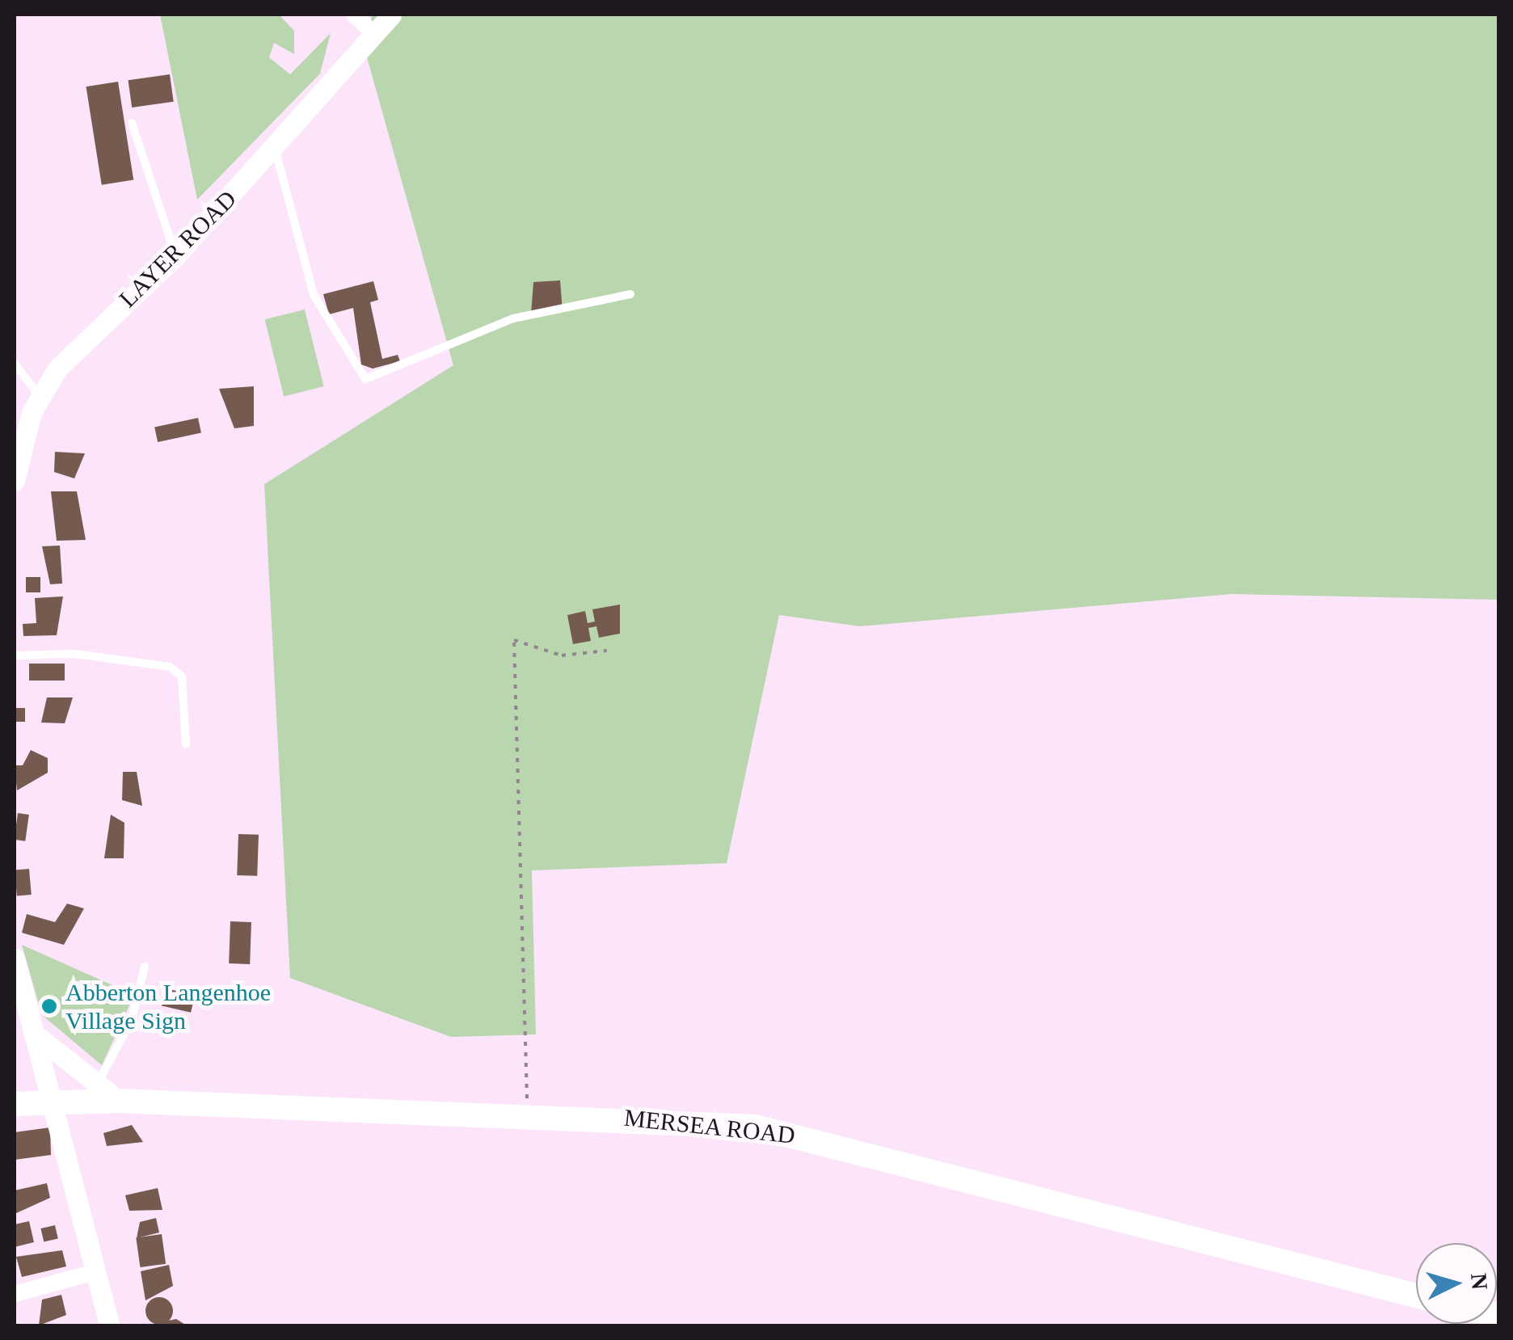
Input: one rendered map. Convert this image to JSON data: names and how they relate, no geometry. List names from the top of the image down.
{
  "streets": {
    "main road": ["MERSEA ROAD"],
    "street": ["LAYER ROAD"]
  },
  "places": ["Abberton Langenhoe Village Sign"],
  "north": "right"
}
